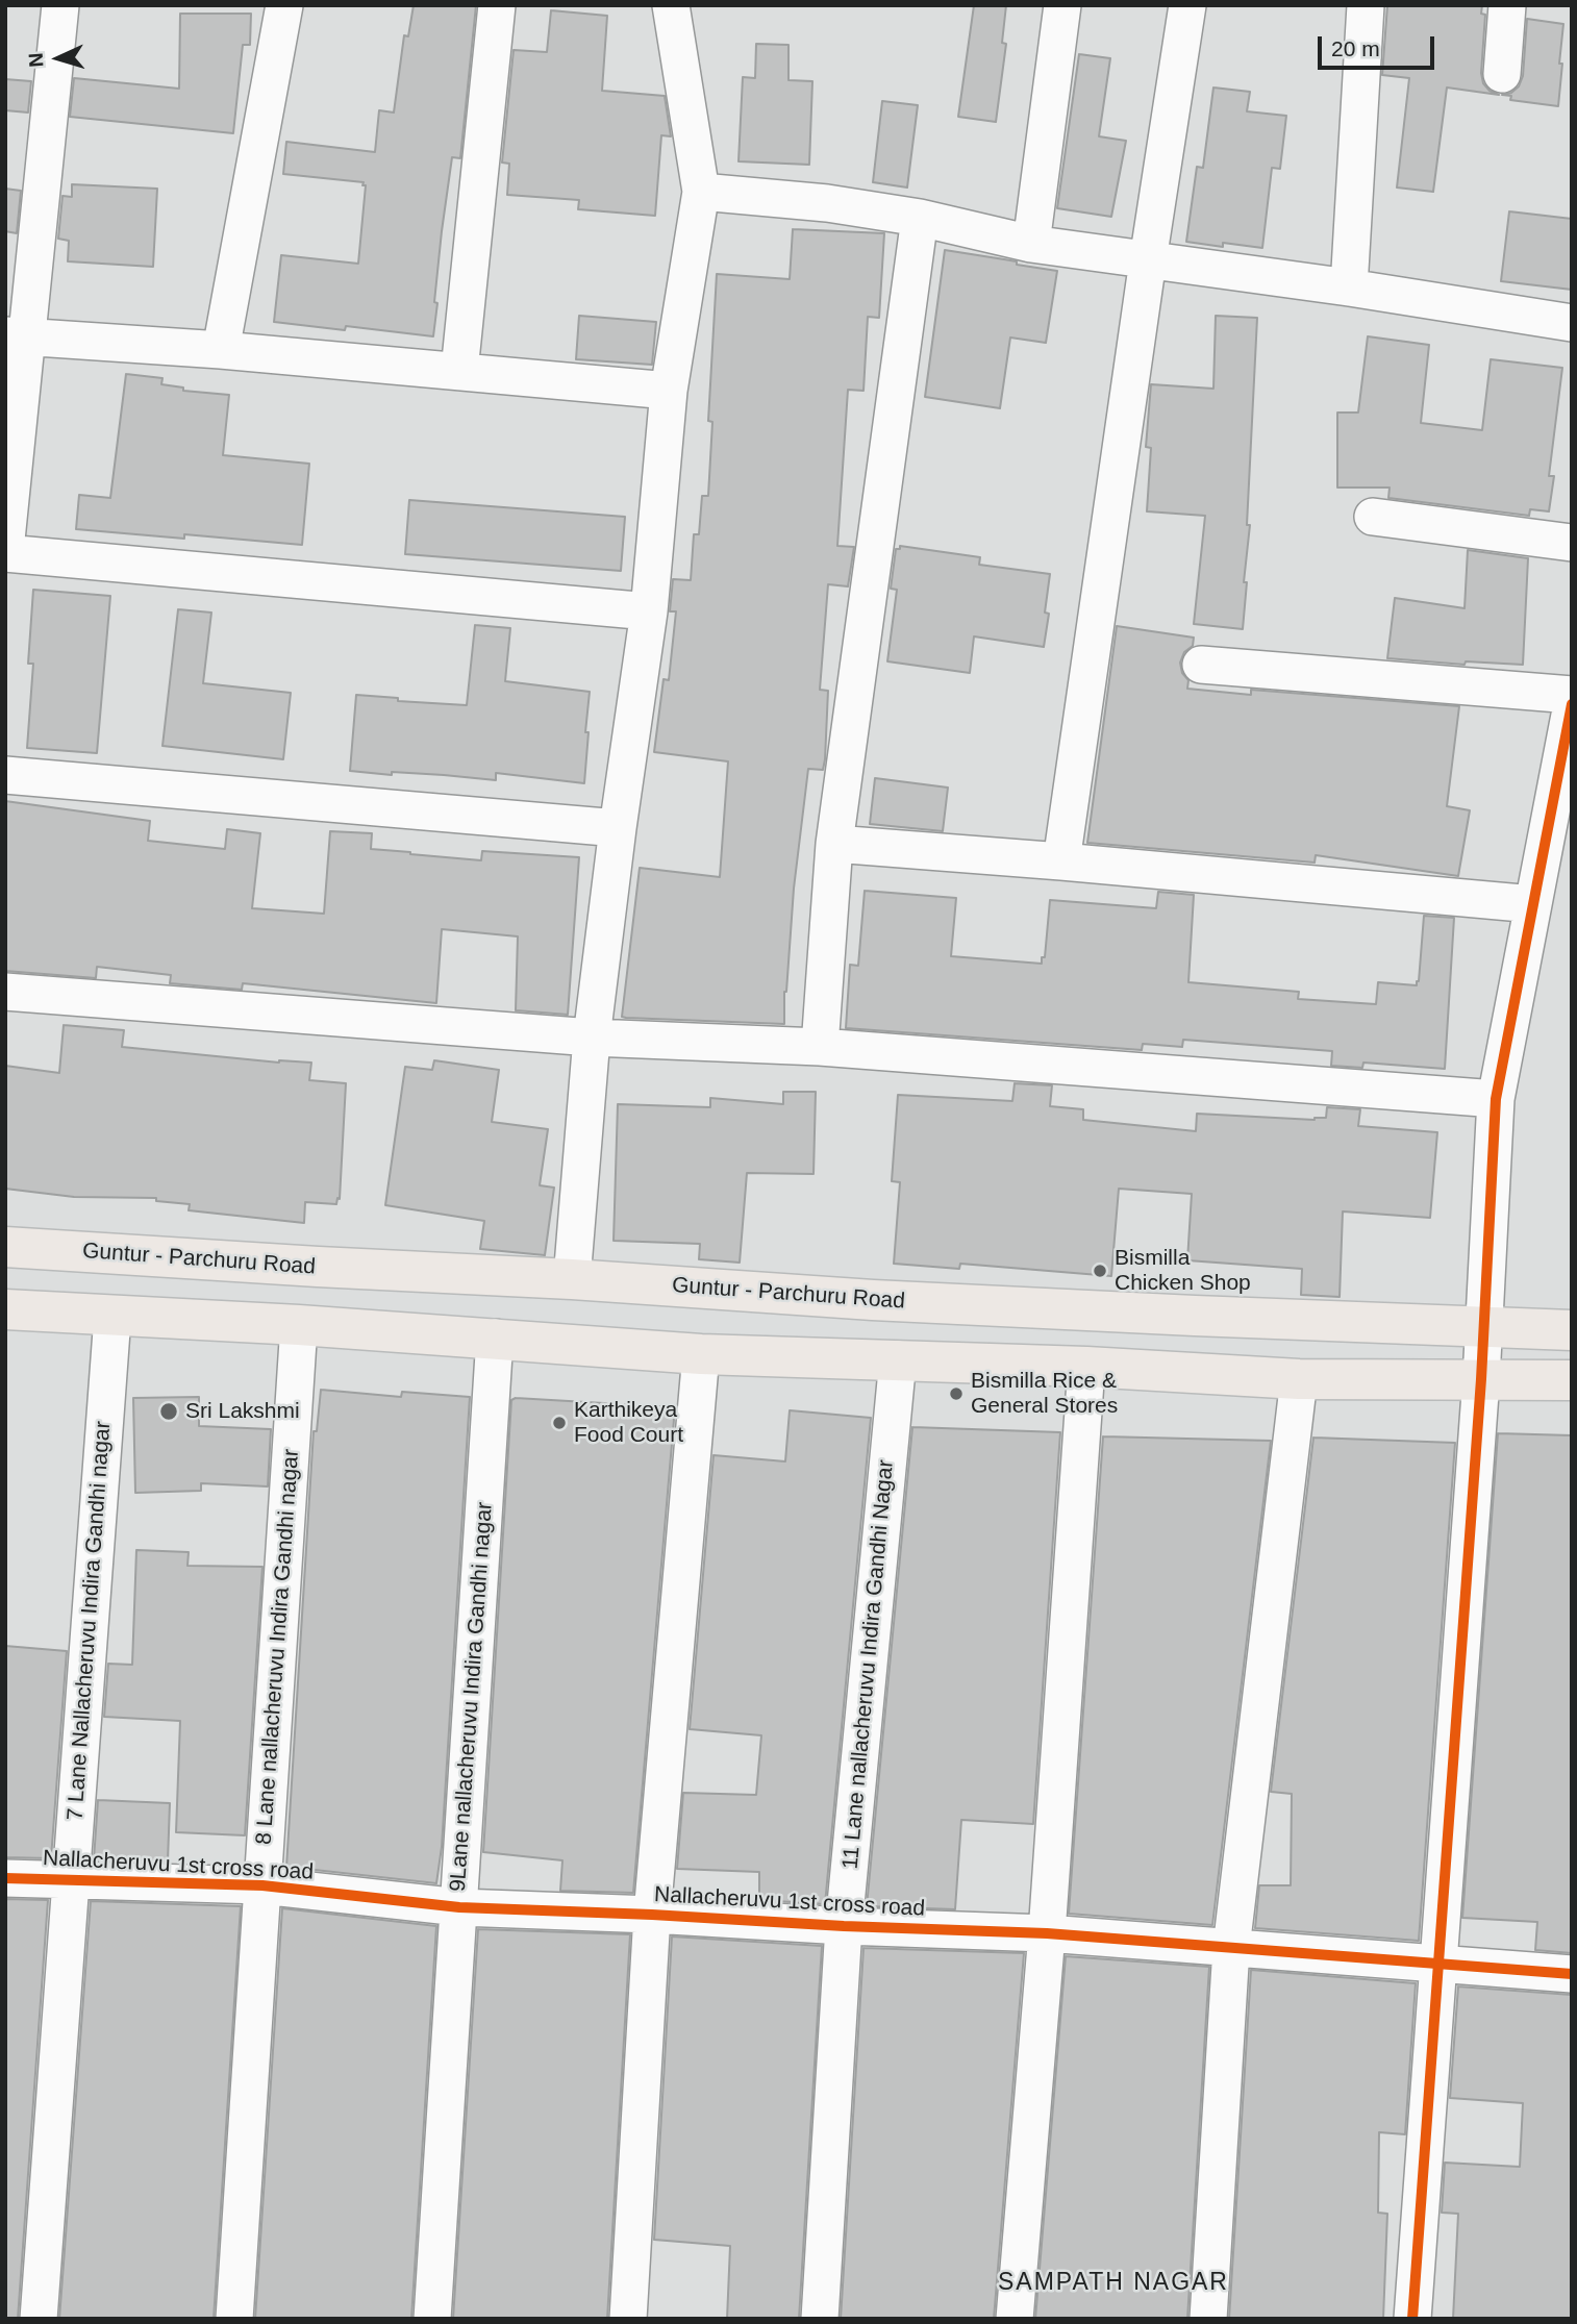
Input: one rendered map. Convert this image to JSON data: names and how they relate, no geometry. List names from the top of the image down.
{
  "streets": {
    "main road": ["Guntur - Parchuru Road"],
    "street": [
      "7 Lane Nallacheruvu Indira Gandhi nagar",
      "8 Lane nallacheruvu Indira Gandhi nagar",
      "11 Lane nallacheruvu Indira Gandhi Nagar",
      "9Lane nallacheruvu Indira Gandhi nagar",
      "Nallacheruvu 1st cross road"
    ]
  },
  "crossings": [
    ["7 Lane Nallacheruvu Indira Gandhi nagar", "Nallacheruvu 1st cross road"],
    ["8 Lane nallacheruvu Indira Gandhi nagar", "Nallacheruvu 1st cross road"],
    ["11 Lane nallacheruvu Indira Gandhi Nagar", "Nallacheruvu 1st cross road"],
    ["9Lane nallacheruvu Indira Gandhi nagar", "Nallacheruvu 1st cross road"]
  ],
  "districts": ["SAMPATH NAGAR"],
  "places": [
    "Bismilla Chicken Shop",
    "Bismilla Rice & General Stores",
    "Sri Lakshmi",
    "Karthikeya Food Court"
  ],
  "scale_bar": "20 m",
  "north": "left"
}
